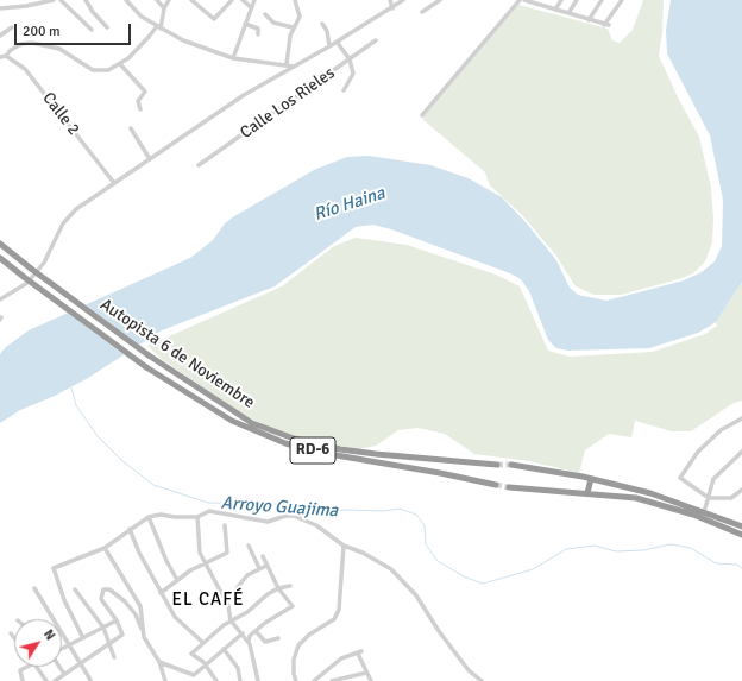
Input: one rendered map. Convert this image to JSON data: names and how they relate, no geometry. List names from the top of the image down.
{
  "streets": {
    "highway": ["Autopista 6 de Noviembre", "RD-6"],
    "street": ["Calle Los Rieles", "Calle 2"]
  },
  "districts": ["EL CAFÉ"],
  "water": ["Río Haina", "Arroyo Guajima"],
  "scale_bar": "200 m",
  "north": "top right"
}
